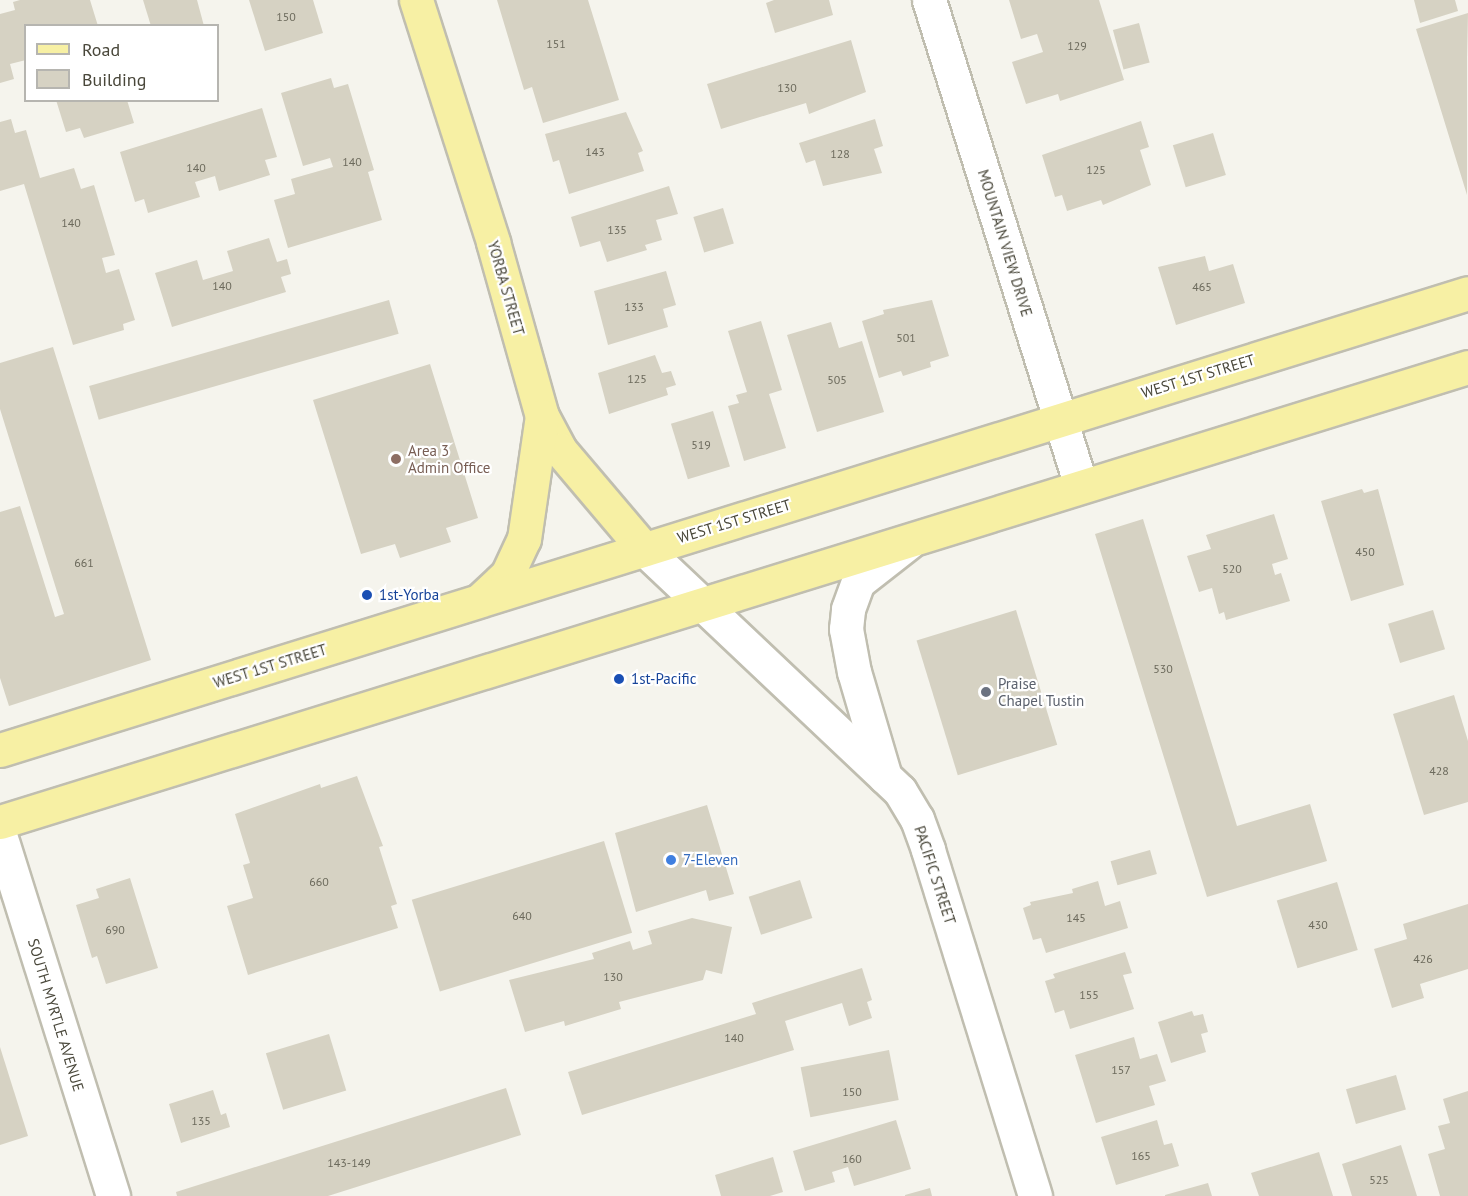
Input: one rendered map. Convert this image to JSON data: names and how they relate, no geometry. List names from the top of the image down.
{
  "streets": {
    "main road": ["YORBA STREET", "WEST 1ST STREET"],
    "street": ["MOUNTAIN VIEW DRIVE", "PACIFIC STREET", "SOUTH MYRTLE AVENUE"]
  },
  "crossings": [
    ["MOUNTAIN VIEW DRIVE", "WEST 1ST STREET"],
    ["YORBA STREET", "WEST 1ST STREET"],
    ["YORBA STREET", "PACIFIC STREET"],
    ["WEST 1ST STREET", "PACIFIC STREET"]
  ],
  "places": [
    "Area 3 Admin Office",
    "1st-Yorba",
    "1st-Pacific",
    "Praise Chapel Tustin",
    "7-Eleven"
  ],
  "house_numbers": [
    "150",
    "151",
    "129",
    "130",
    "143",
    "128",
    "140",
    "140",
    "125",
    "140",
    "135",
    "140",
    "465",
    "133",
    "501",
    "125",
    "505",
    "519",
    "450",
    "661",
    "520",
    "530",
    "428",
    "660",
    "640",
    "145",
    "430",
    "690",
    "426",
    "130",
    "155",
    "140",
    "157",
    "150",
    "135",
    "165",
    "160",
    "143-149",
    "525"
  ],
  "legend": ["Road", "Building"]
}
